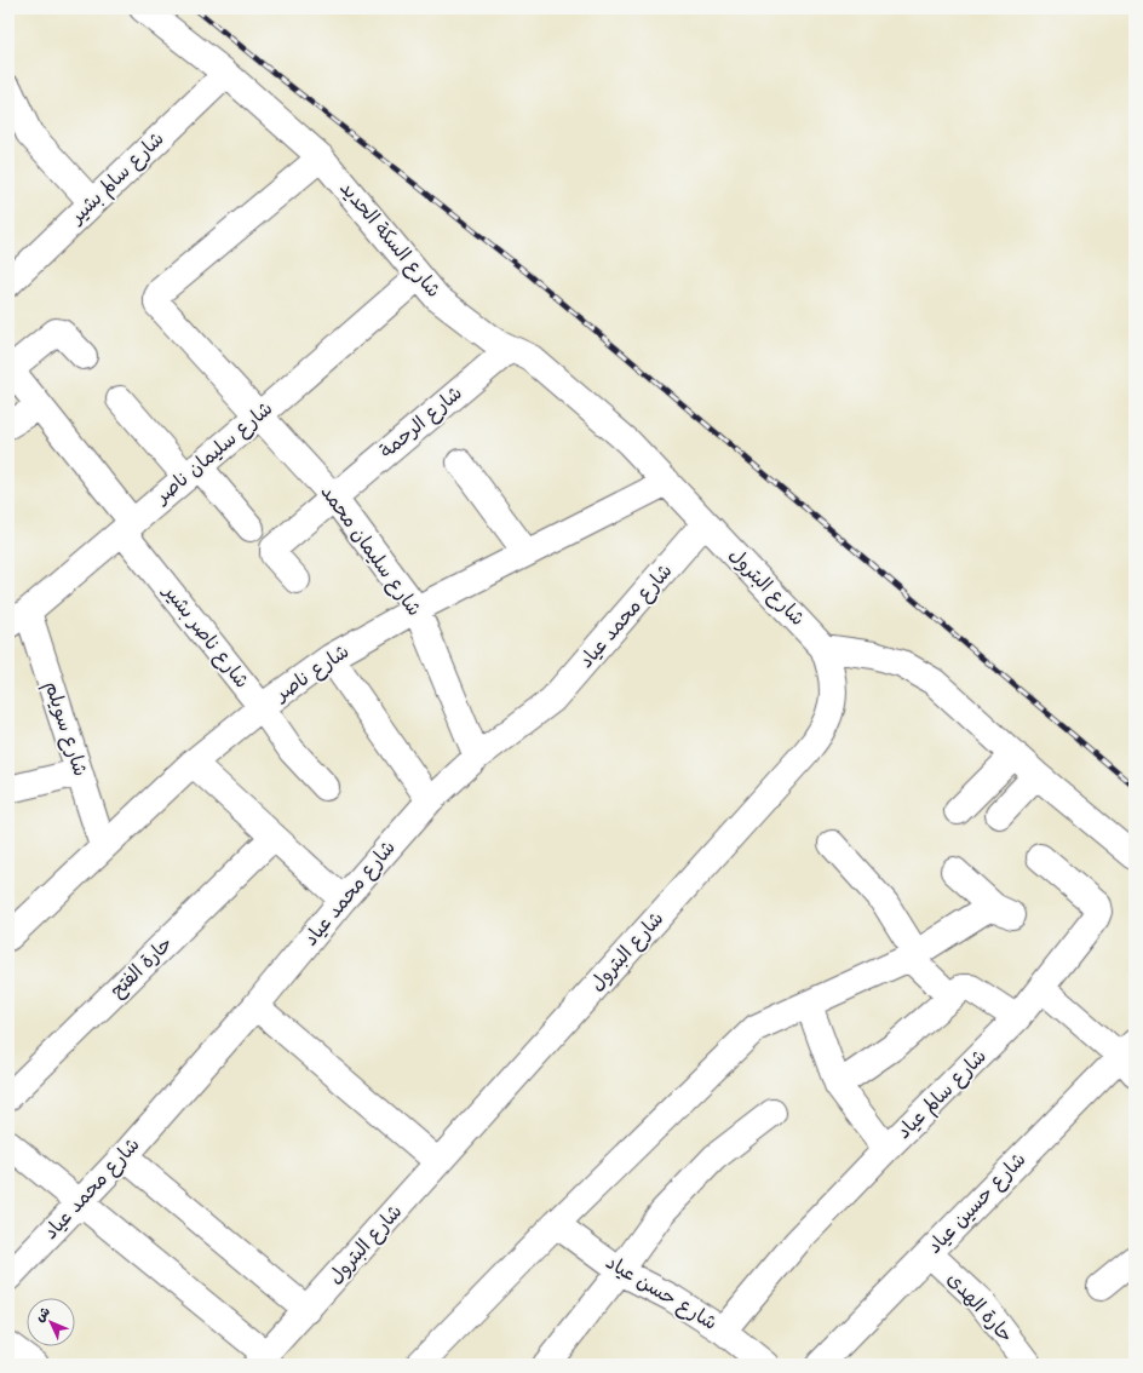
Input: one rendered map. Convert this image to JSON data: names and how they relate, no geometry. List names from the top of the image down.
{
  "streets": {
    "street": [
      "شارع سالم بشير",
      "شارع السكة الحديد",
      "شارع الرحمة",
      "شارع سليمان ناصر",
      "شارع سليمان محمد",
      "شارع البترول",
      "شارع محمد عياد",
      "شارع ناصر بشير",
      "شارع ناصر",
      "شارع سويلم",
      "حارة الفتح",
      "شارع سالم عياد",
      "شارع حسين عياد",
      "شارع حسن عياد",
      "حارة الهدى"
    ]
  },
  "crossings": [
    ["شارع سالم بشير", "شارع السكة الحديد"],
    ["شارع السكة الحديد", "شارع الرحمة"],
    ["شارع السكة الحديد", "شارع سليمان ناصر"],
    ["شارع السكة الحديد", "شارع سليمان محمد"],
    ["شارع السكة الحديد", "شارع البترول"],
    ["شارع السكة الحديد", "شارع محمد عياد"],
    ["شارع السكة الحديد", "شارع ناصر"],
    ["شارع الرحمة", "شارع سليمان محمد"],
    ["شارع سليمان ناصر", "شارع سليمان محمد"],
    ["شارع سليمان ناصر", "شارع ناصر بشير"],
    ["شارع سليمان ناصر", "شارع سويلم"],
    ["شارع سليمان محمد", "شارع محمد عياد"],
    ["شارع سليمان محمد", "شارع ناصر"],
    ["شارع البترول", "شارع محمد عياد"],
    ["شارع ناصر بشير", "شارع ناصر"],
    ["شارع ناصر", "شارع سويلم"],
    ["شارع سالم عياد", "شارع حسن عياد"],
    ["شارع حسين عياد", "حارة الهدى"]
  ],
  "north": "top left"
}
